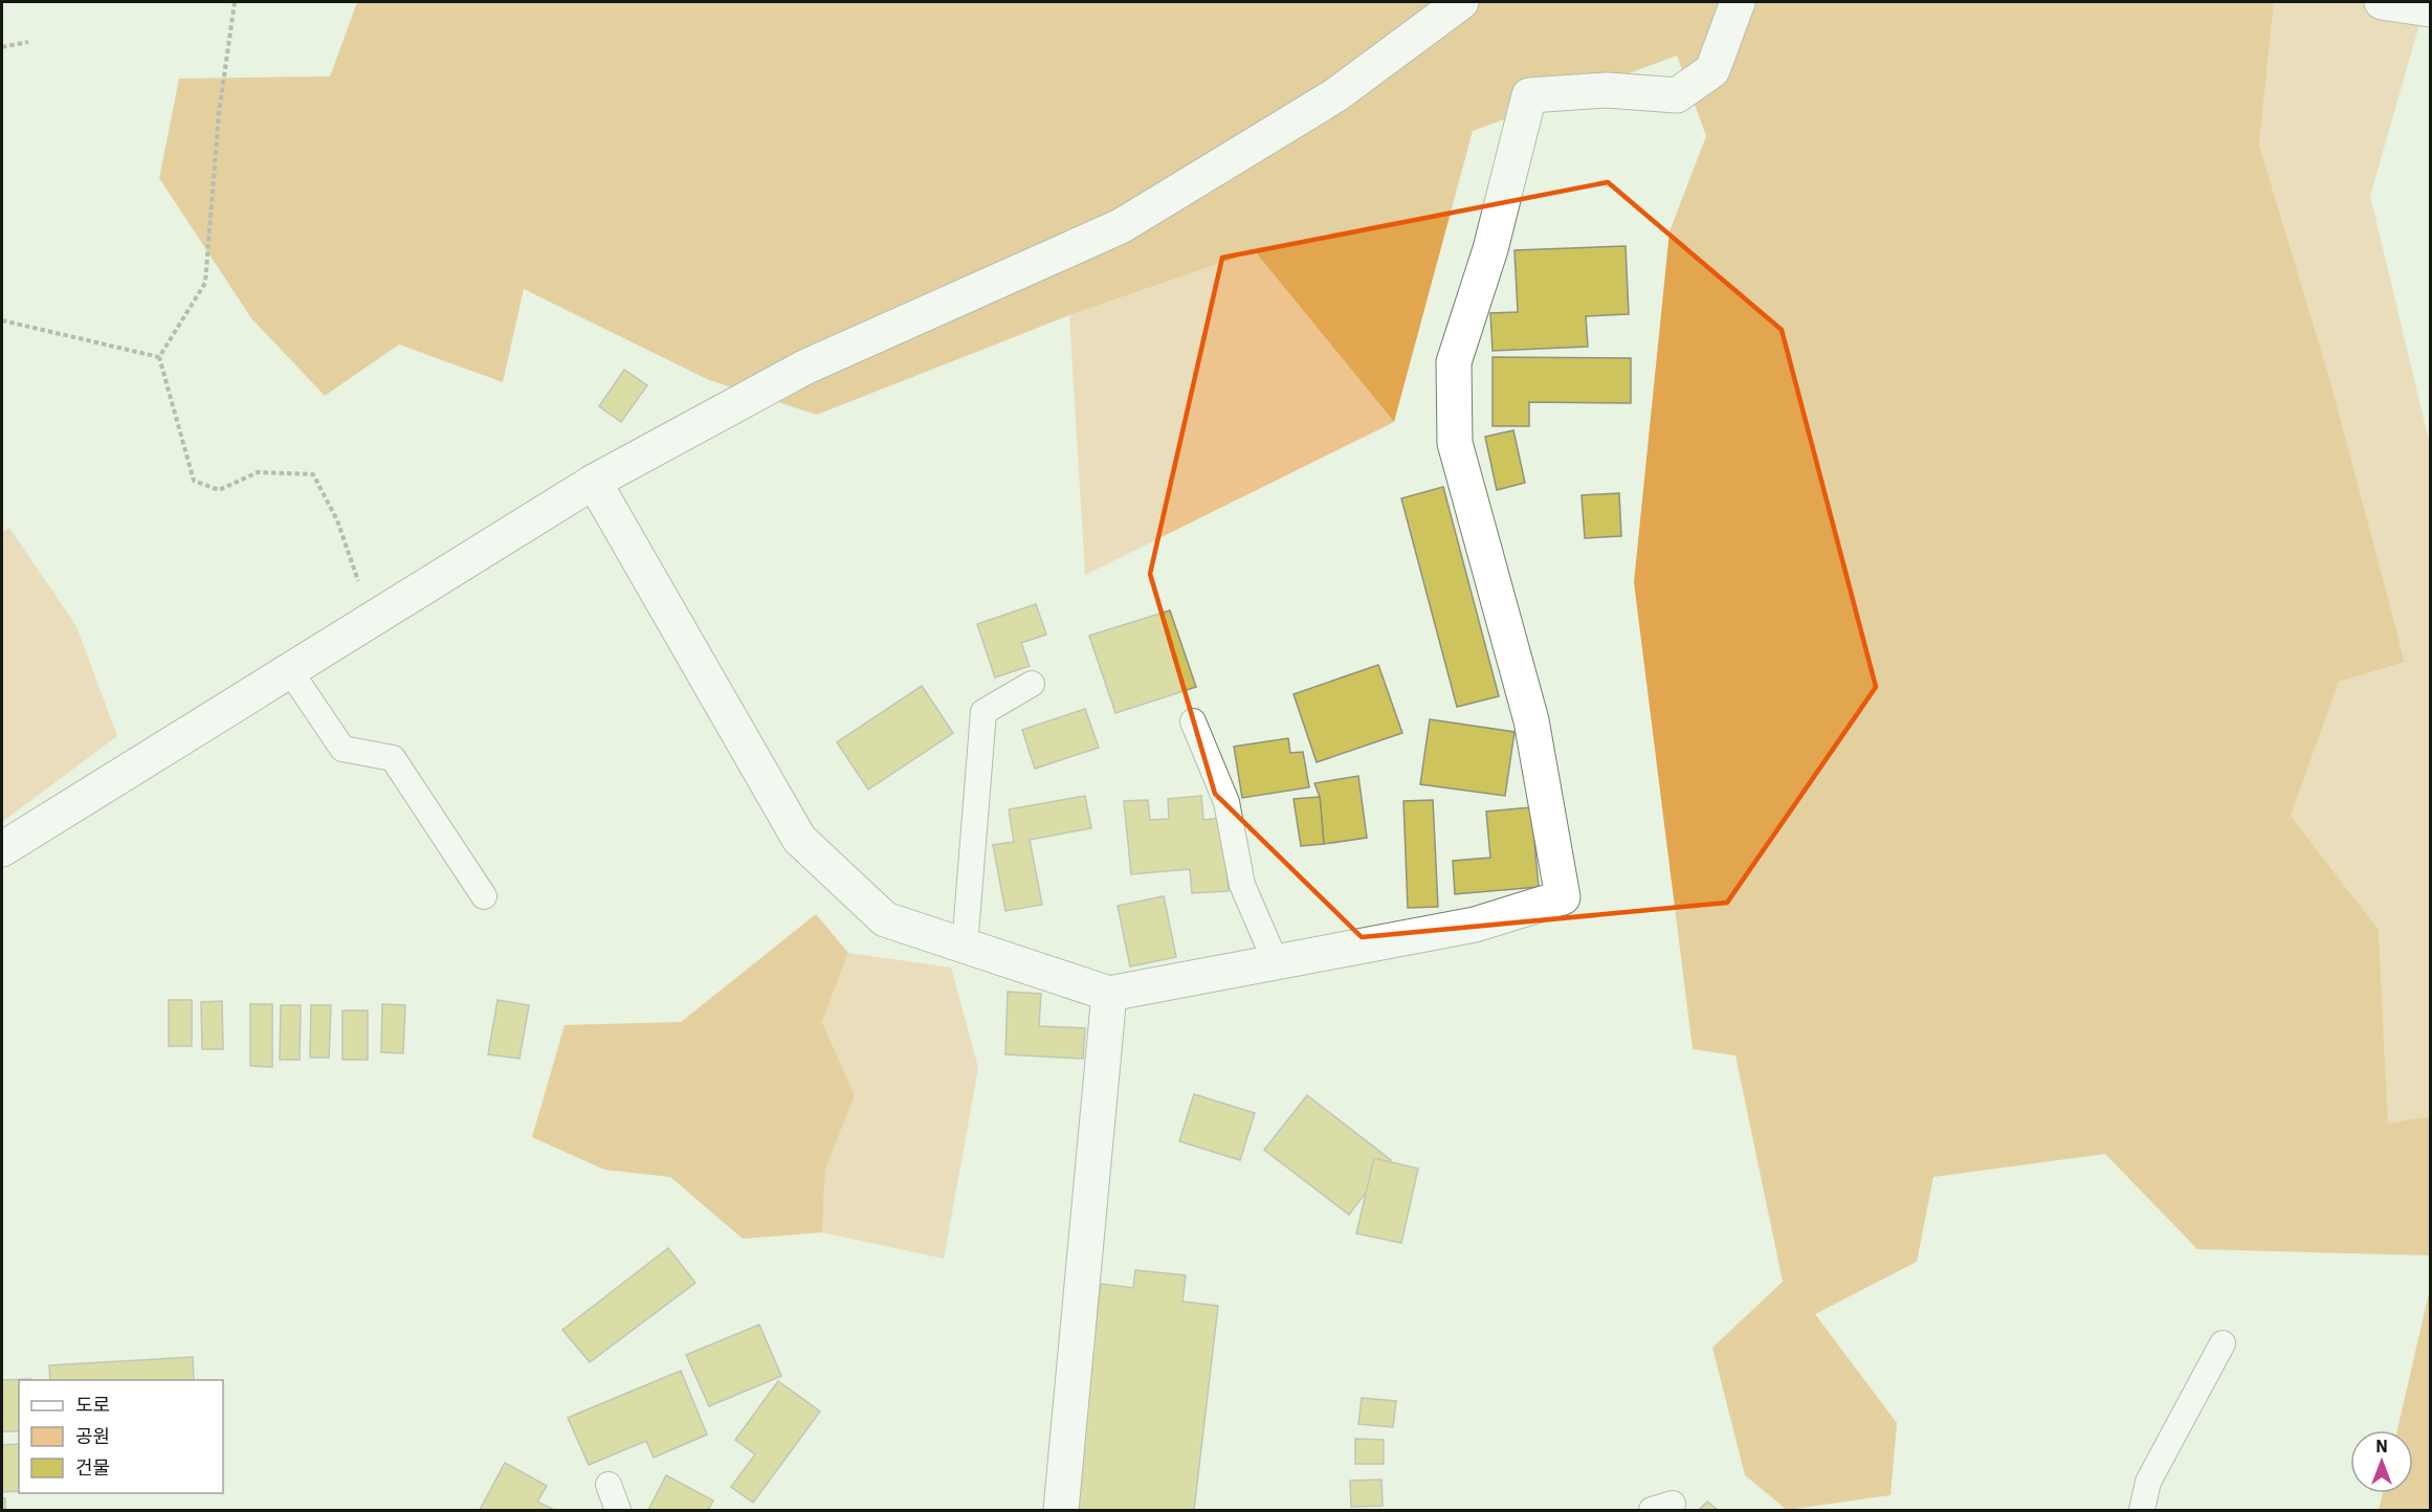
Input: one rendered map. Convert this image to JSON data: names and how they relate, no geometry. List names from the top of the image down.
{
  "legend": ["도로", "공원", "건물"],
  "north": "top"
}
